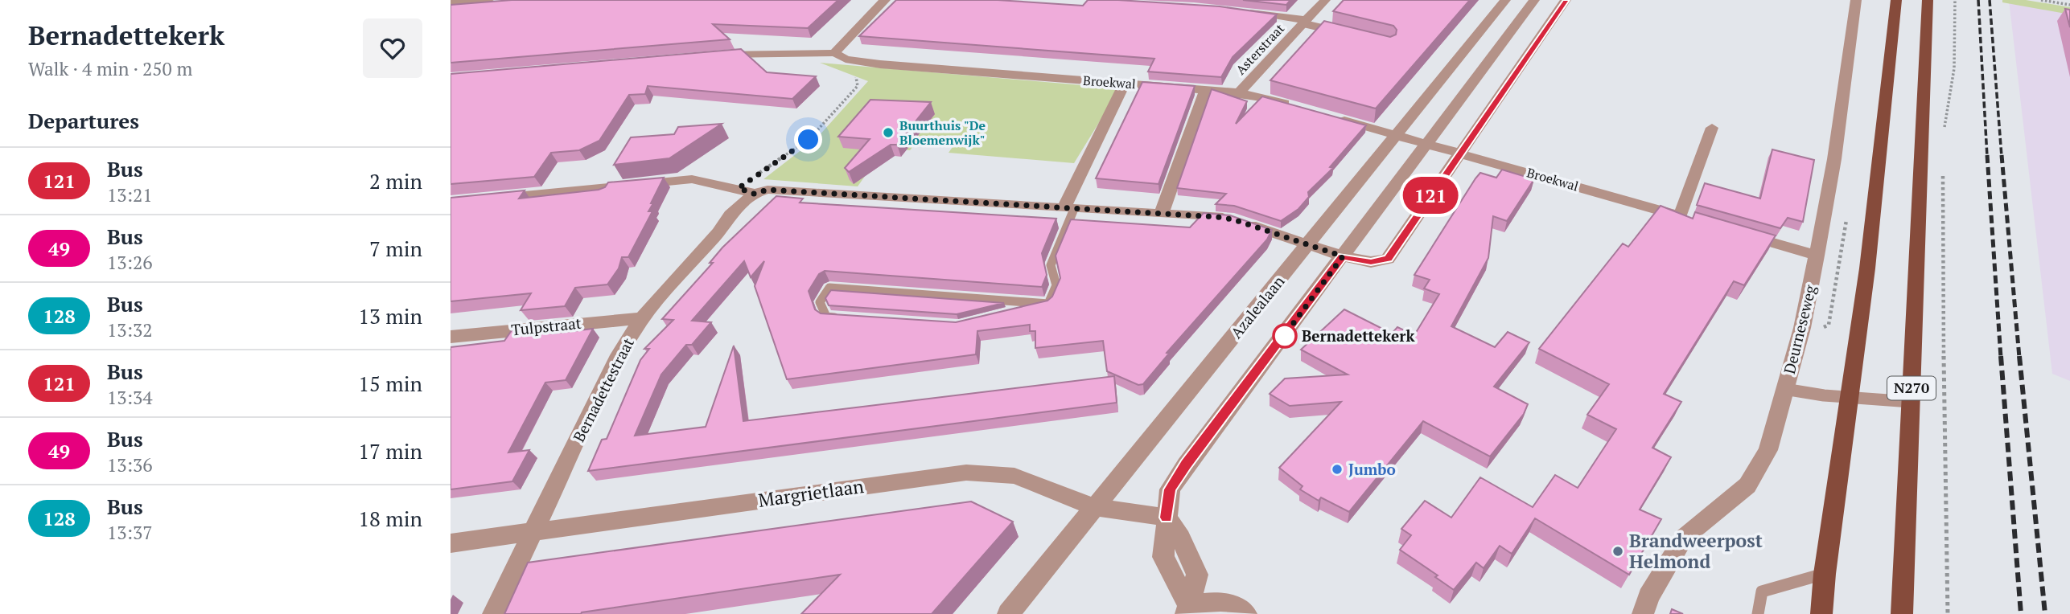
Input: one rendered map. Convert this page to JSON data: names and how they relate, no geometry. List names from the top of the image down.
{
  "streets": {
    "main road": ["N270"],
    "street": [
      "Asterstraat",
      "Broekwal",
      "Azalealaan",
      "Tulpstraat",
      "Deurneseweg",
      "Bernadettestraat",
      "Margrietlaan"
    ]
  },
  "crossings": [
    ["Asterstraat", "Broekwal"],
    ["Broekwal", "Azalealaan"],
    ["Azalealaan", "Margrietlaan"],
    ["Tulpstraat", "Bernadettestraat"],
    ["Bernadettestraat", "Margrietlaan"]
  ],
  "places": [
    "Buurthuis \"De Bloemenwijk\"",
    "Bernadettekerk",
    "Jumbo",
    "Brandweerpost Helmond"
  ],
  "lines": ["bus line 121"],
  "page": {
    "heading": [
      ["Bernadettekerk", "Walk · 4 min · 250 m"],
      "Departures"
    ],
    "on_map": "121",
    "list": [
      {
        "mark": "121",
        "name": "Bus",
        "note": "13:21",
        "value": "2 min"
      },
      {
        "mark": "49",
        "name": "Bus",
        "note": "13:26",
        "value": "7 min"
      },
      {
        "mark": "128",
        "name": "Bus",
        "note": "13:32",
        "value": "13 min"
      },
      {
        "mark": "121",
        "name": "Bus",
        "note": "13:34",
        "value": "15 min"
      },
      {
        "mark": "49",
        "name": "Bus",
        "note": "13:36",
        "value": "17 min"
      },
      {
        "mark": "128",
        "name": "Bus",
        "note": "13:37",
        "value": "18 min"
      }
    ]
  }
}
